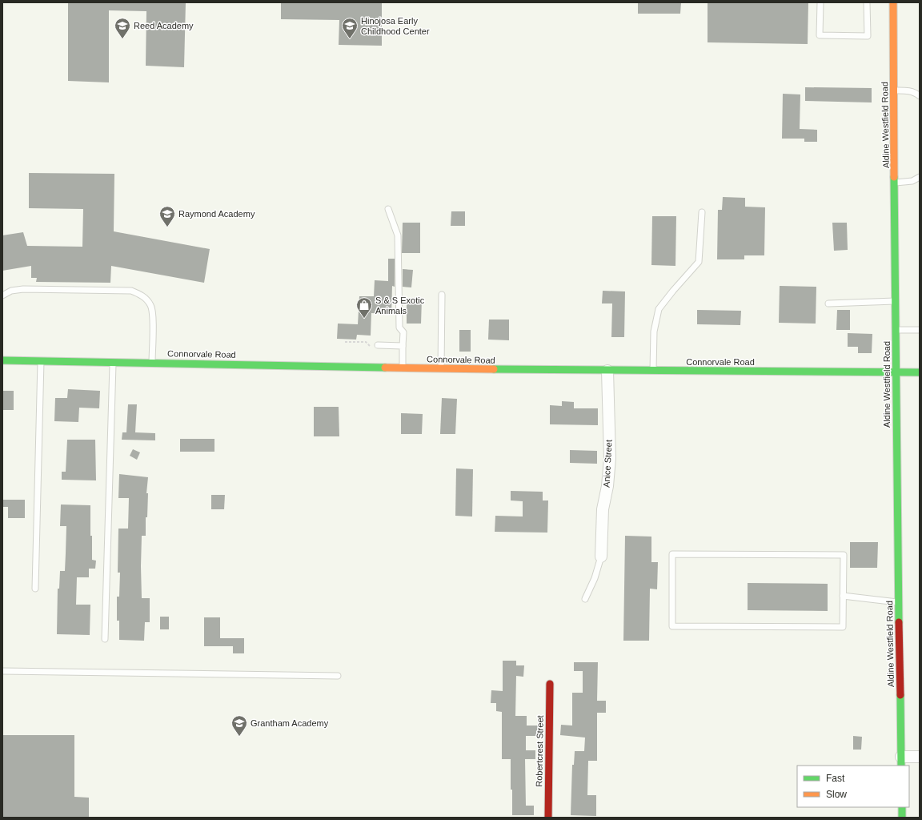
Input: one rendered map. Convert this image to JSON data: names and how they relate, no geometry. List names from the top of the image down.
{
  "streets": {
    "street": [
      "Aldine Westfield Road",
      "Connorvale Road",
      "Anice Street",
      "Robertcrest Street"
    ]
  },
  "crossings": [
    ["Aldine Westfield Road", "Connorvale Road"],
    ["Connorvale Road", "Anice Street"]
  ],
  "places": {
    "school or university": [
      "Reed Academy",
      "Hinojosa Early Childhood Center",
      "Raymond Academy",
      "Grantham Academy"
    ],
    "shop": ["S & S Exotic Animals"]
  },
  "legend": ["Fast", "Slow"]
}
